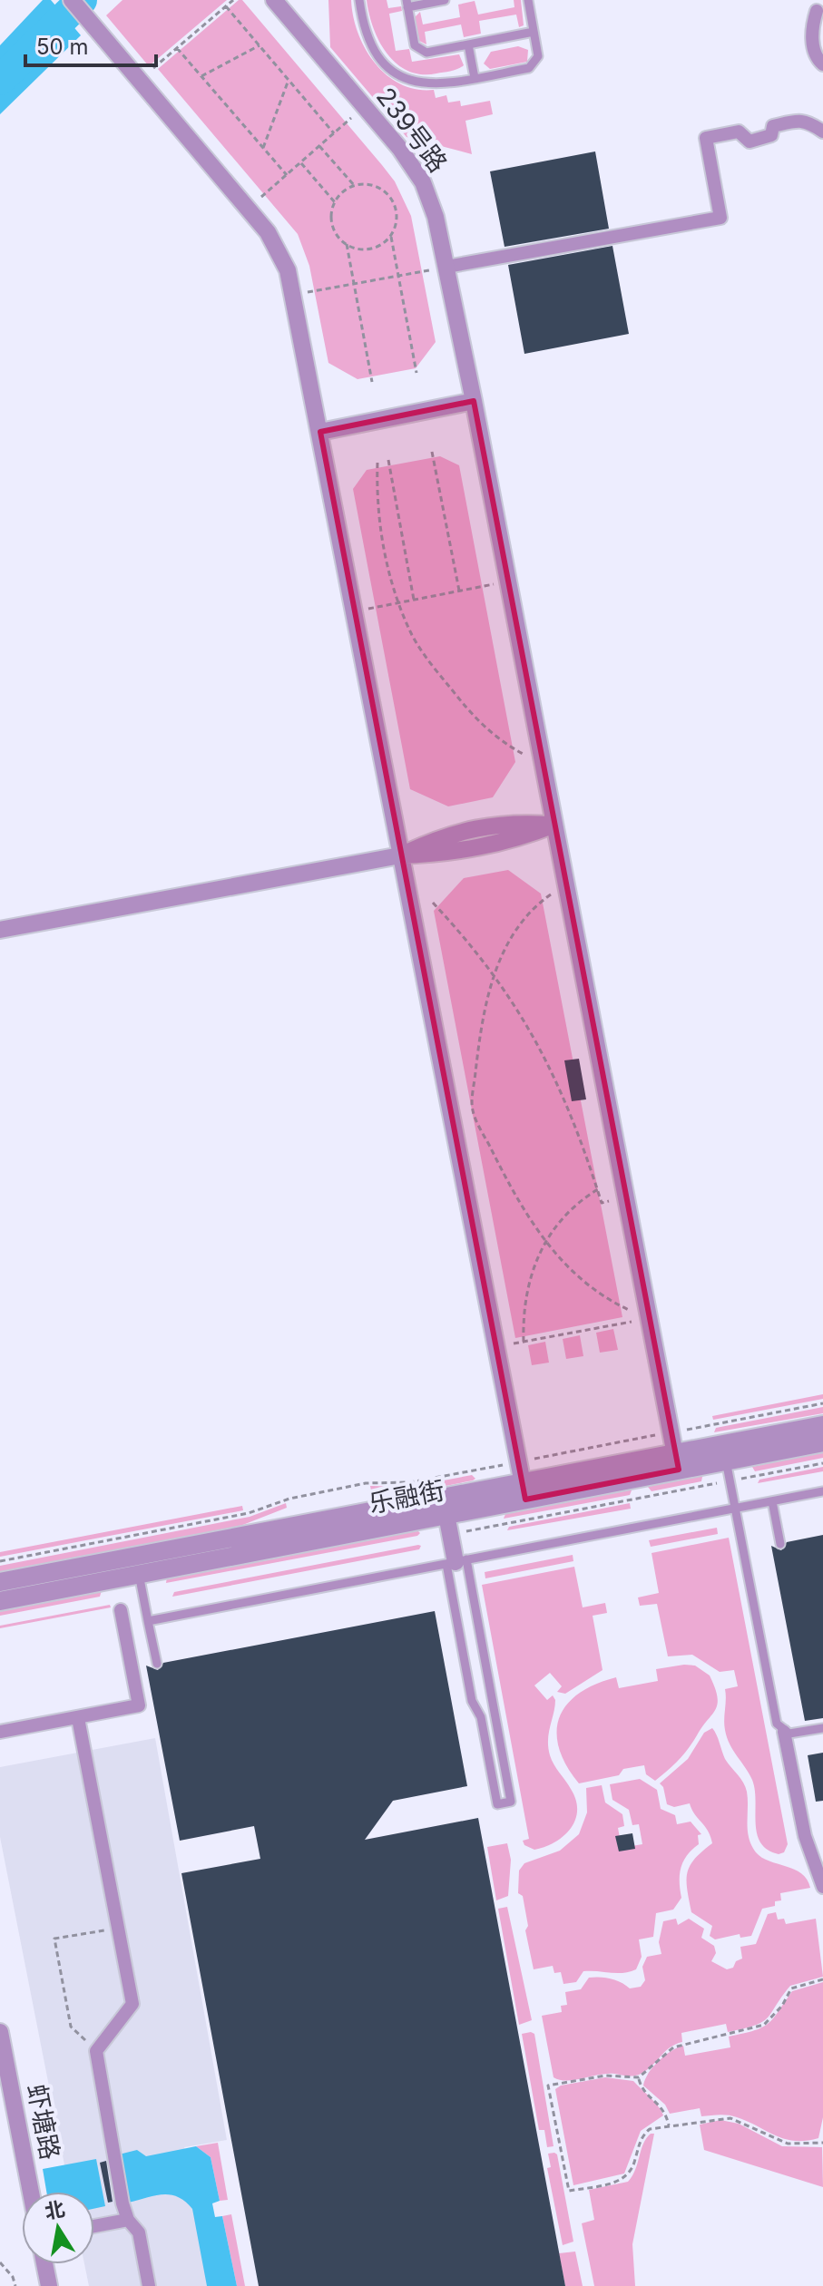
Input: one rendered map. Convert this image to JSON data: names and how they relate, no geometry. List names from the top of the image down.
{
  "streets": {
    "street": ["239号路", "乐融街", "虾塘路"]
  },
  "crossings": [
    ["239号路", "乐融街"]
  ],
  "scale_bar": "50 m",
  "north": "top"
}
